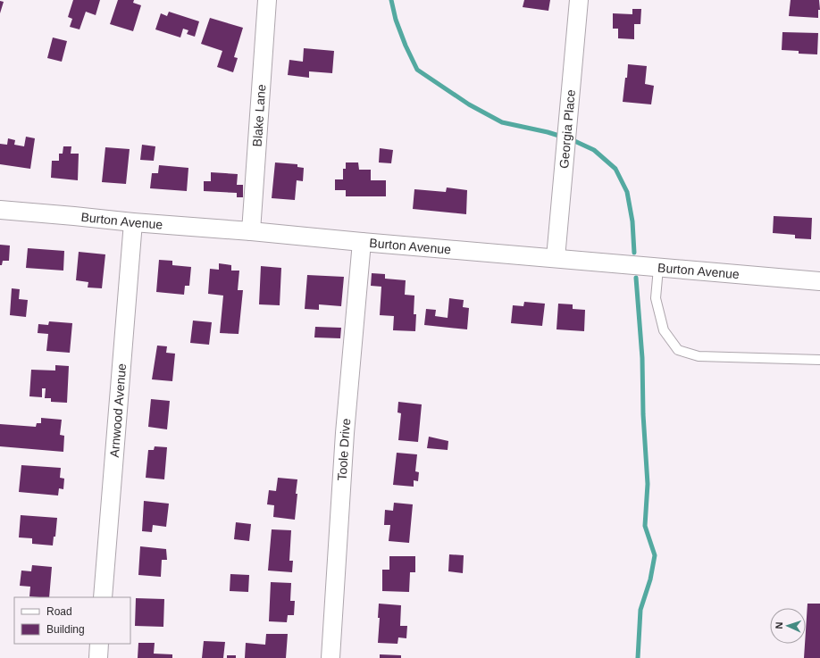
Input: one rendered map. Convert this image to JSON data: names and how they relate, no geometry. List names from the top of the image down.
{
  "streets": {
    "street": [
      "Blake Lane",
      "Georgia Place",
      "Burton Avenue",
      "Arnwood Avenue",
      "Toole Drive"
    ]
  },
  "crossings": [
    ["Blake Lane", "Burton Avenue"],
    ["Georgia Place", "Burton Avenue"],
    ["Burton Avenue", "Arnwood Avenue"],
    ["Burton Avenue", "Toole Drive"]
  ],
  "legend": ["Road", "Building"],
  "north": "left"
}
